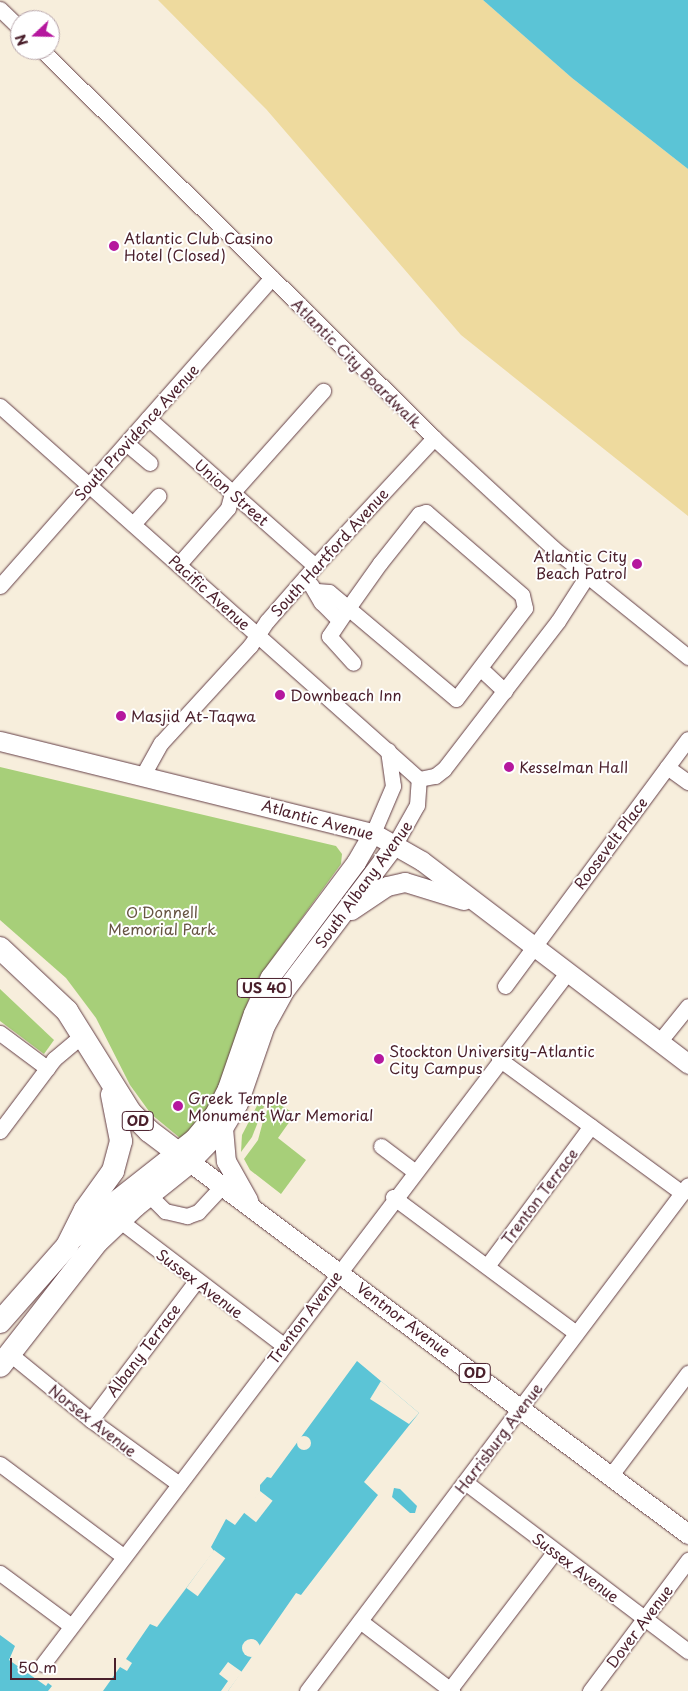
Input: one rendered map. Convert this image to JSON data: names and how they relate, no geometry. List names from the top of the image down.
{
  "streets": {
    "highway": ["US 40", "OD"],
    "main road": ["Atlantic Avenue", "South Albany Avenue", "Ventnor Avenue"],
    "street": [
      "Atlantic City Boardwalk",
      "South Providence Avenue",
      "Union Street",
      "South Hartford Avenue",
      "Pacific Avenue",
      "Roosevelt Place",
      "Trenton Terrace",
      "Sussex Avenue",
      "Trenton Avenue",
      "Albany Terrace",
      "Norsex Avenue",
      "Harrisburg Avenue",
      "Dover Avenue"
    ]
  },
  "crossings": [
    ["Atlantic City Boardwalk", "South Providence Avenue"],
    ["Atlantic City Boardwalk", "South Hartford Avenue"],
    ["South Providence Avenue", "Union Street"],
    ["South Providence Avenue", "Pacific Avenue"],
    ["Union Street", "South Hartford Avenue"],
    ["South Hartford Avenue", "Pacific Avenue"],
    ["South Hartford Avenue", "Atlantic Avenue"],
    ["Pacific Avenue", "South Albany Avenue"],
    ["Atlantic Avenue", "Roosevelt Place"],
    ["Atlantic Avenue", "South Albany Avenue"],
    ["Atlantic Avenue", "Trenton Avenue"],
    ["South Albany Avenue", "US 40"],
    ["South Albany Avenue", "OD"],
    ["South Albany Avenue", "Ventnor Avenue"],
    ["US 40", "OD"],
    ["US 40", "Sussex Avenue"],
    ["US 40", "Ventnor Avenue"],
    ["US 40", "Norsex Avenue"],
    ["OD", "Ventnor Avenue"],
    ["Sussex Avenue", "Trenton Avenue"],
    ["Sussex Avenue", "Albany Terrace"],
    ["Sussex Avenue", "Harrisburg Avenue"],
    ["Sussex Avenue", "Dover Avenue"],
    ["Trenton Avenue", "Ventnor Avenue"],
    ["Trenton Avenue", "Norsex Avenue"],
    ["Ventnor Avenue", "Harrisburg Avenue"],
    ["Albany Terrace", "Norsex Avenue"]
  ],
  "parks": ["O'Donnell Memorial Park"],
  "places": [
    "Atlantic Club Casino Hotel (Closed)",
    "Atlantic City Beach Patrol",
    "Downbeach Inn",
    "Masjid At-Taqwa",
    "Kesselman Hall",
    "Stockton University–Atlantic City Campus",
    "Greek Temple Monument War Memorial"
  ],
  "scale_bar": "50 m",
  "north": "left"
}
